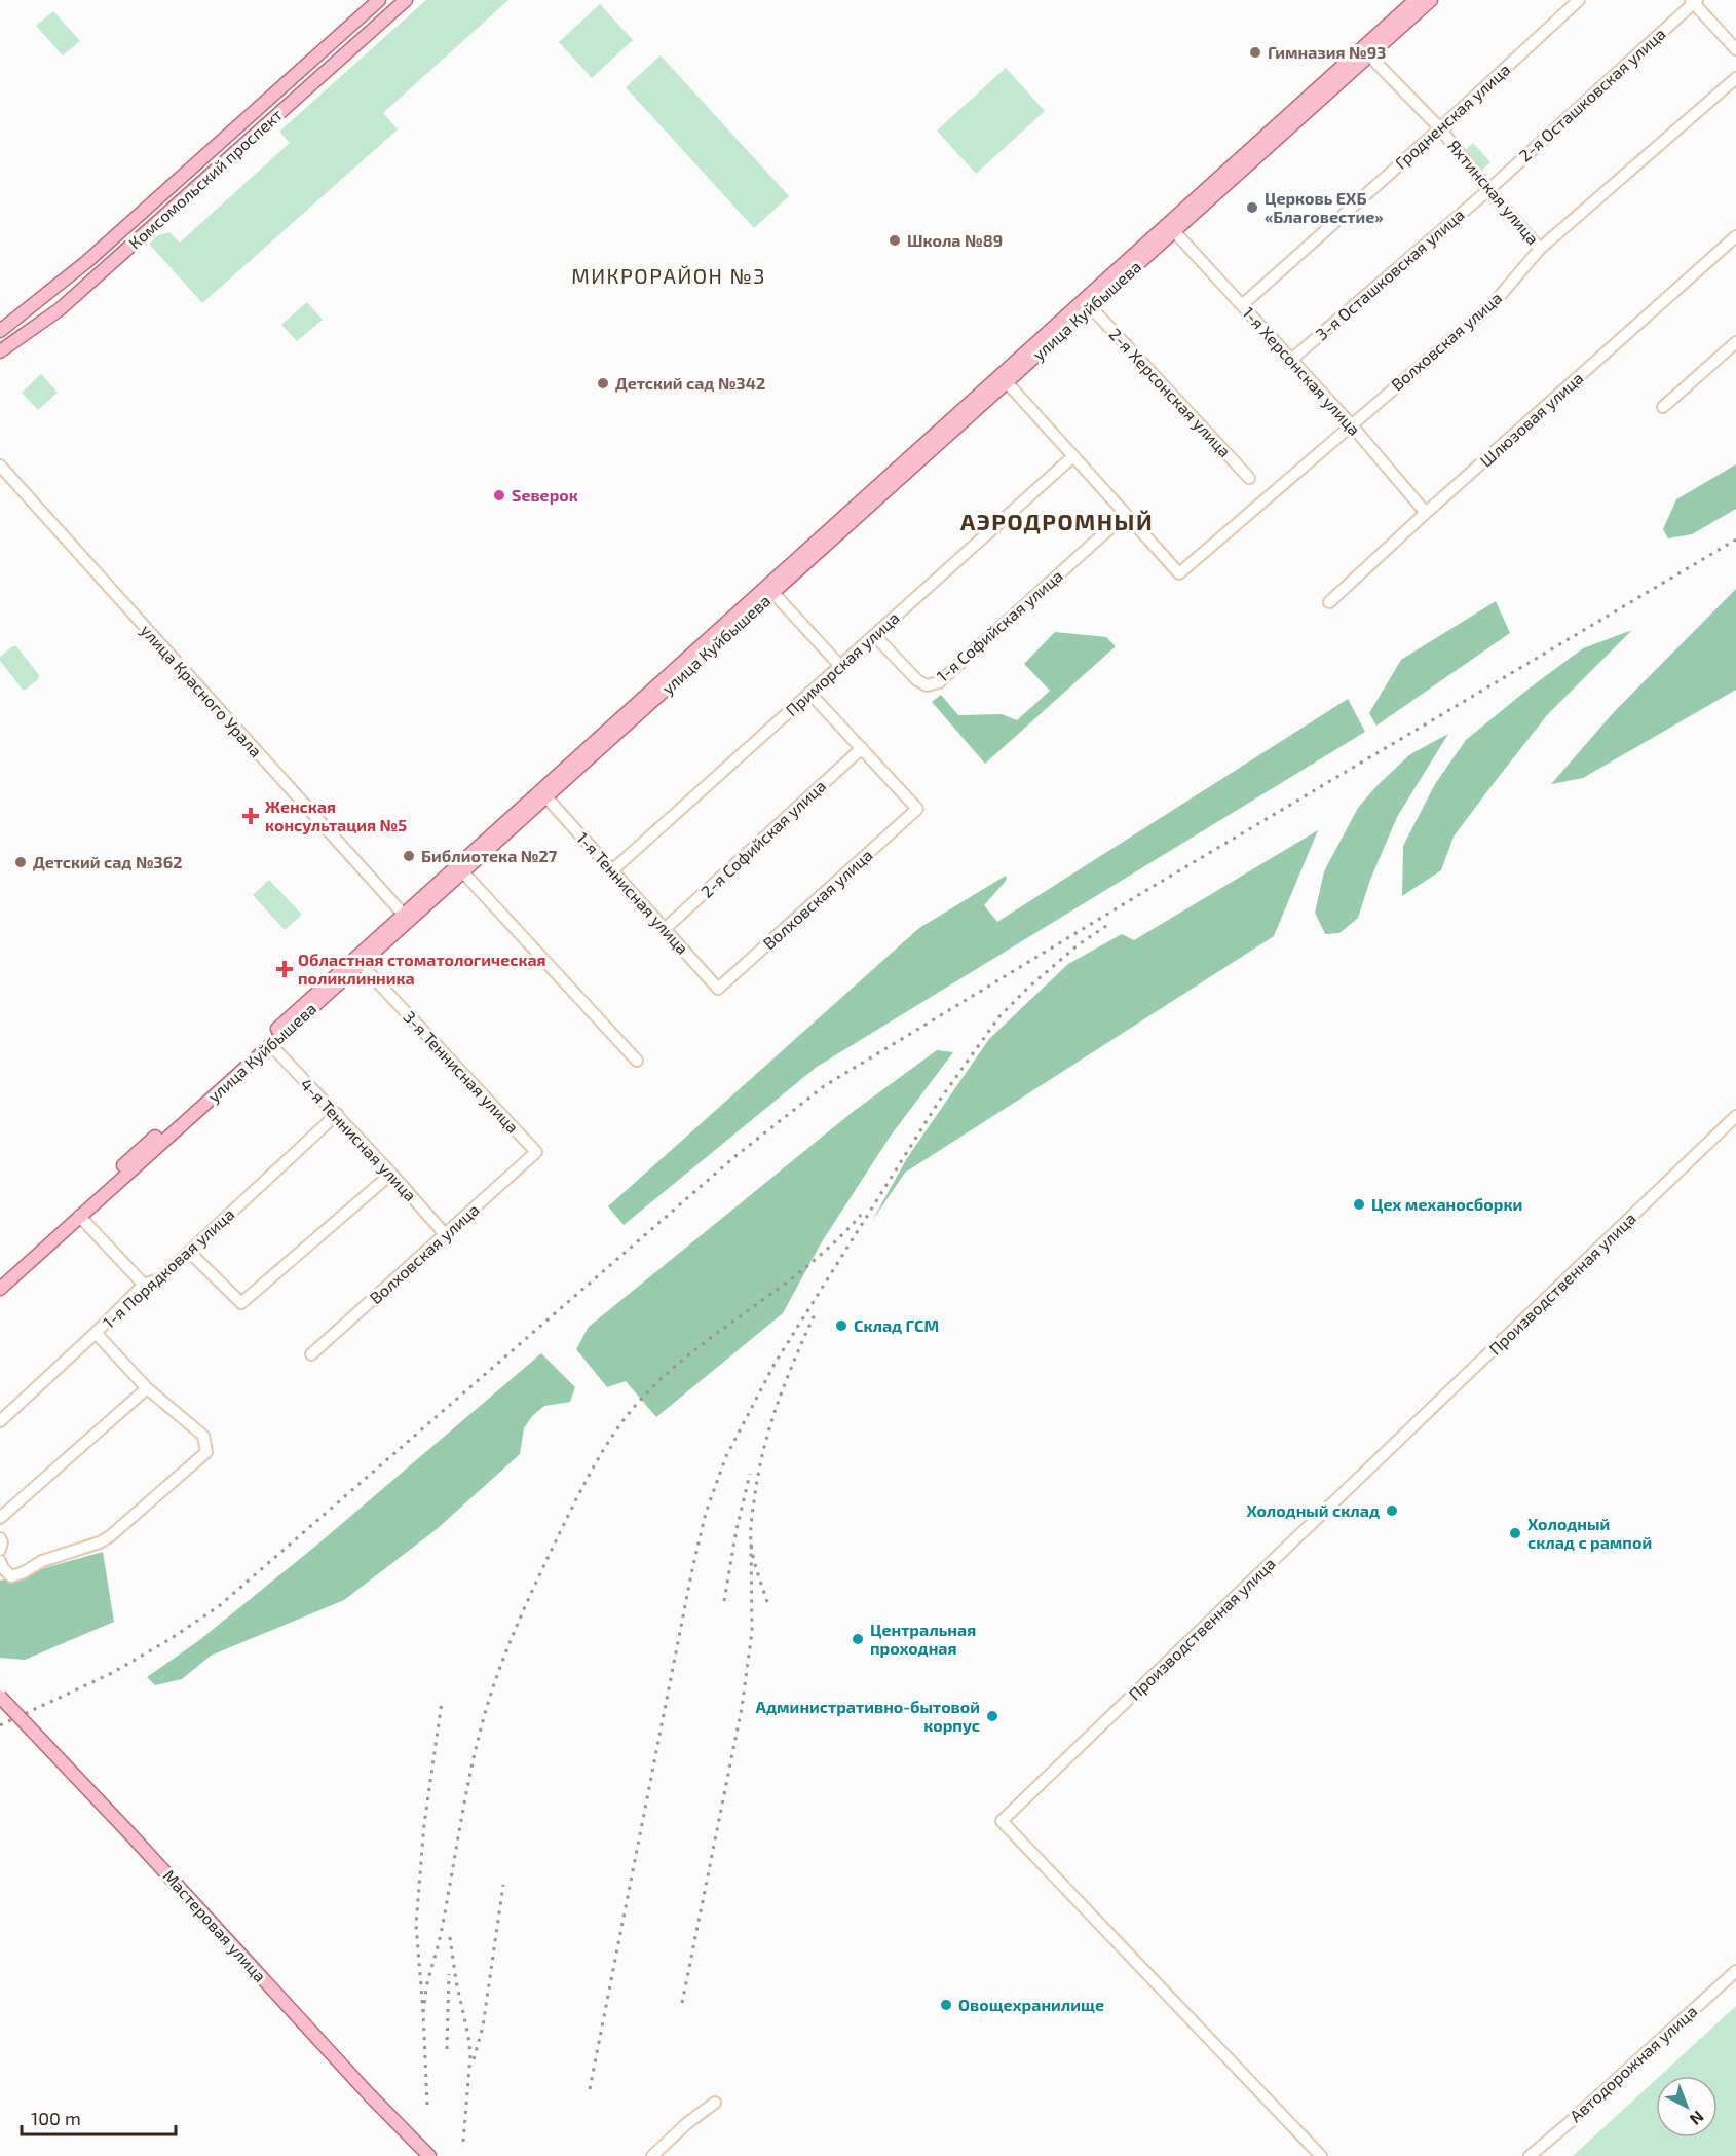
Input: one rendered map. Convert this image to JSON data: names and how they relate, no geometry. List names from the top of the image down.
{
  "streets": {
    "main road": ["Комсомольский проспект", "улица Куйбышева", "Мастеровая улица"],
    "street": [
      "2-я Осташковская улица",
      "Гродненская улица",
      "Яхтинская улица",
      "3-я Осташковская улица",
      "Волховская улица",
      "1-я Херсонская улица",
      "2-я Херсонская улица",
      "Шлюзовая улица",
      "1-я Софийская улица",
      "Приморская улица",
      "улица Красного Урала",
      "2-я Софийская улица",
      "1-я Теннисная улица",
      "3-я Теннисная улица",
      "4-я Теннисная улица",
      "1-я Порядковая улица",
      "Производственная улица",
      "Автодорожная улица"
    ]
  },
  "crossings": [
    ["2-я Осташковская улица", "Яхтинская улица"],
    ["2-я Осташковская улица", "3-я Осташковская улица"],
    ["Гродненская улица", "Яхтинская улица"],
    ["Гродненская улица", "1-я Херсонская улица"],
    ["Яхтинская улица", "3-я Осташковская улица"],
    ["Яхтинская улица", "улица Куйбышева"],
    ["Яхтинская улица", "Волховская улица"],
    ["3-я Осташковская улица", "1-я Херсонская улица"],
    ["улица Куйбышева", "1-я Херсонская улица"],
    ["улица Куйбышева", "2-я Херсонская улица"],
    ["улица Куйбышева", "улица Красного Урала"],
    ["улица Куйбышева", "1-я Теннисная улица"],
    ["улица Куйбышева", "3-я Теннисная улица"],
    ["улица Куйбышева", "4-я Теннисная улица"],
    ["Волховская улица", "1-я Херсонская улица"],
    ["Волховская улица", "1-я Софийская улица"],
    ["Волховская улица", "2-я Софийская улица"],
    ["Волховская улица", "1-я Теннисная улица"],
    ["Волховская улица", "3-я Теннисная улица"],
    ["Волховская улица", "4-я Теннисная улица"],
    ["1-я Херсонская улица", "Шлюзовая улица"],
    ["1-я Софийская улица", "Приморская улица"],
    ["Приморская улица", "1-я Теннисная улица"],
    ["2-я Софийская улица", "1-я Теннисная улица"],
    ["4-я Теннисная улица", "1-я Порядковая улица"]
  ],
  "districts": ["МИКРОРАЙОН №3", "АЭРОДРОМНЫЙ"],
  "places": {
    "other": [
      "Гимназия №93",
      "Церковь ЕХБ «Благовестие»",
      "Школа №89",
      "Детский сад №342",
      "Sеверок",
      "Библиотека №27",
      "Детский сад №362",
      "Цех механосборки",
      "Склад ГСМ",
      "Холодный склад",
      "Холодный склад с рампой",
      "Центральная проходная",
      "Административно-бытовой корпус",
      "Овощехранилище"
    ],
    "health": ["Женская консультация №5", "Областная стоматологическая поликлинника"]
  },
  "scale_bar": "100 m",
  "north": "bottom right"
}
